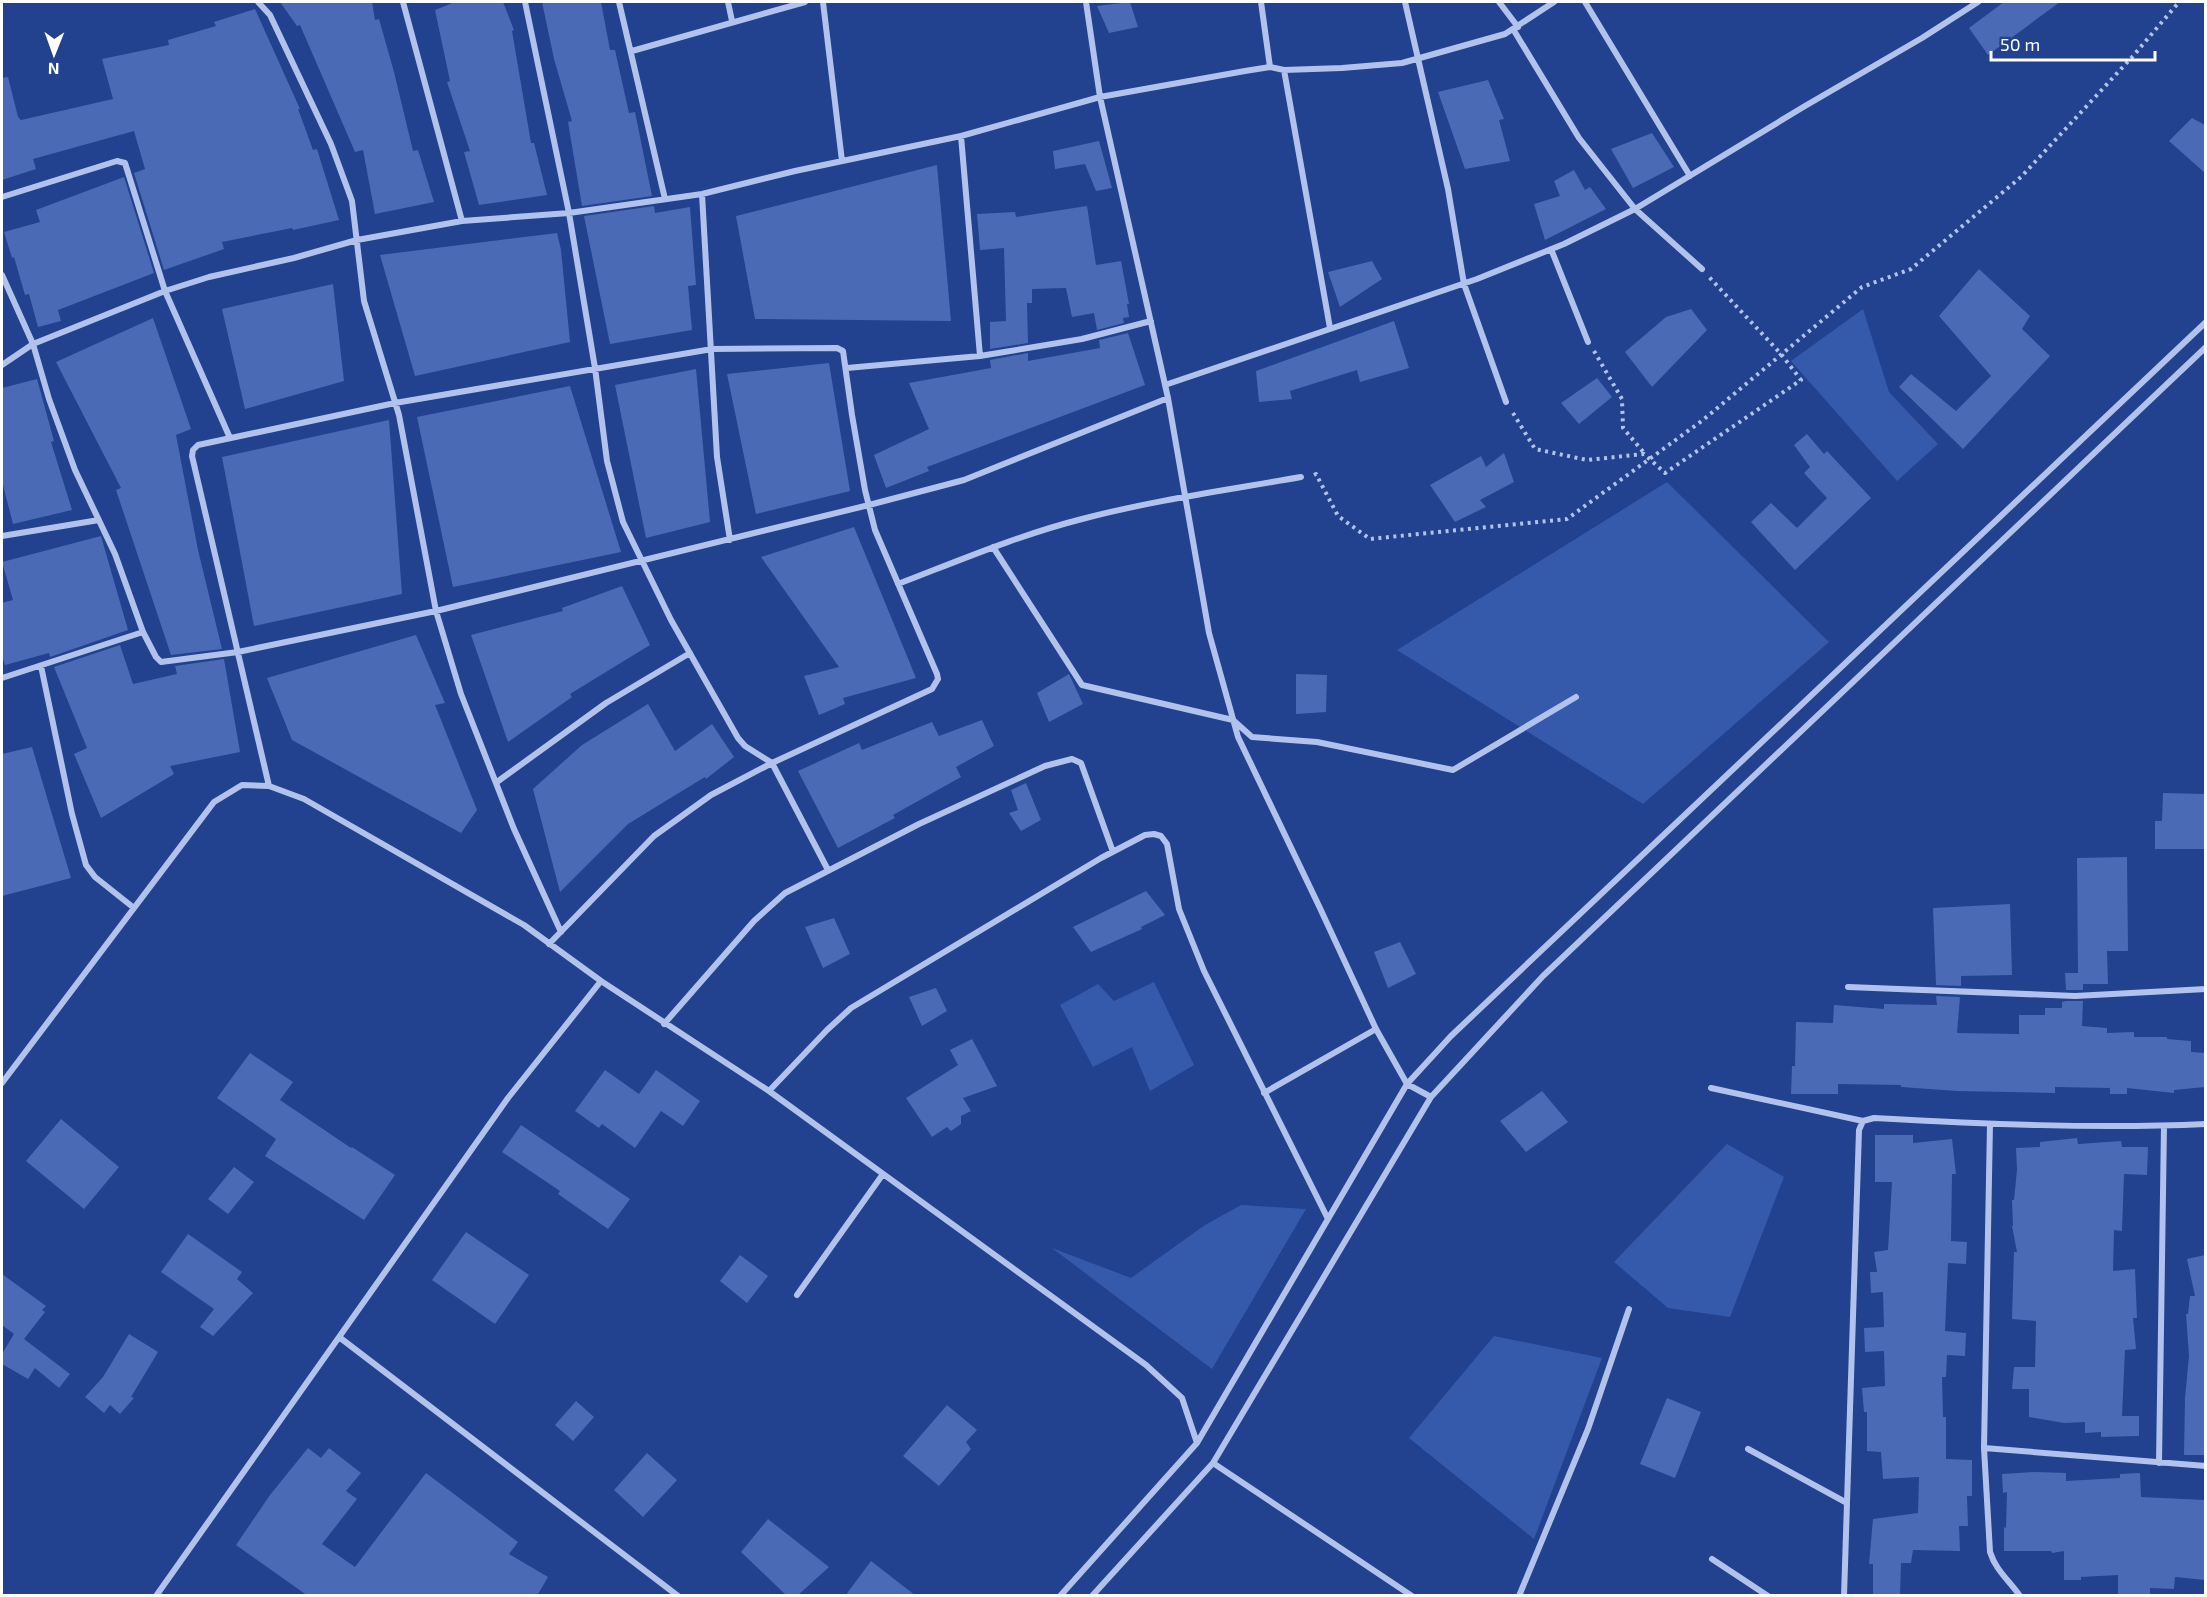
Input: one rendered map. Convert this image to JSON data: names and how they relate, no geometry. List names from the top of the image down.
{
  "scale_bar": "50 m",
  "north": "bottom"
}
